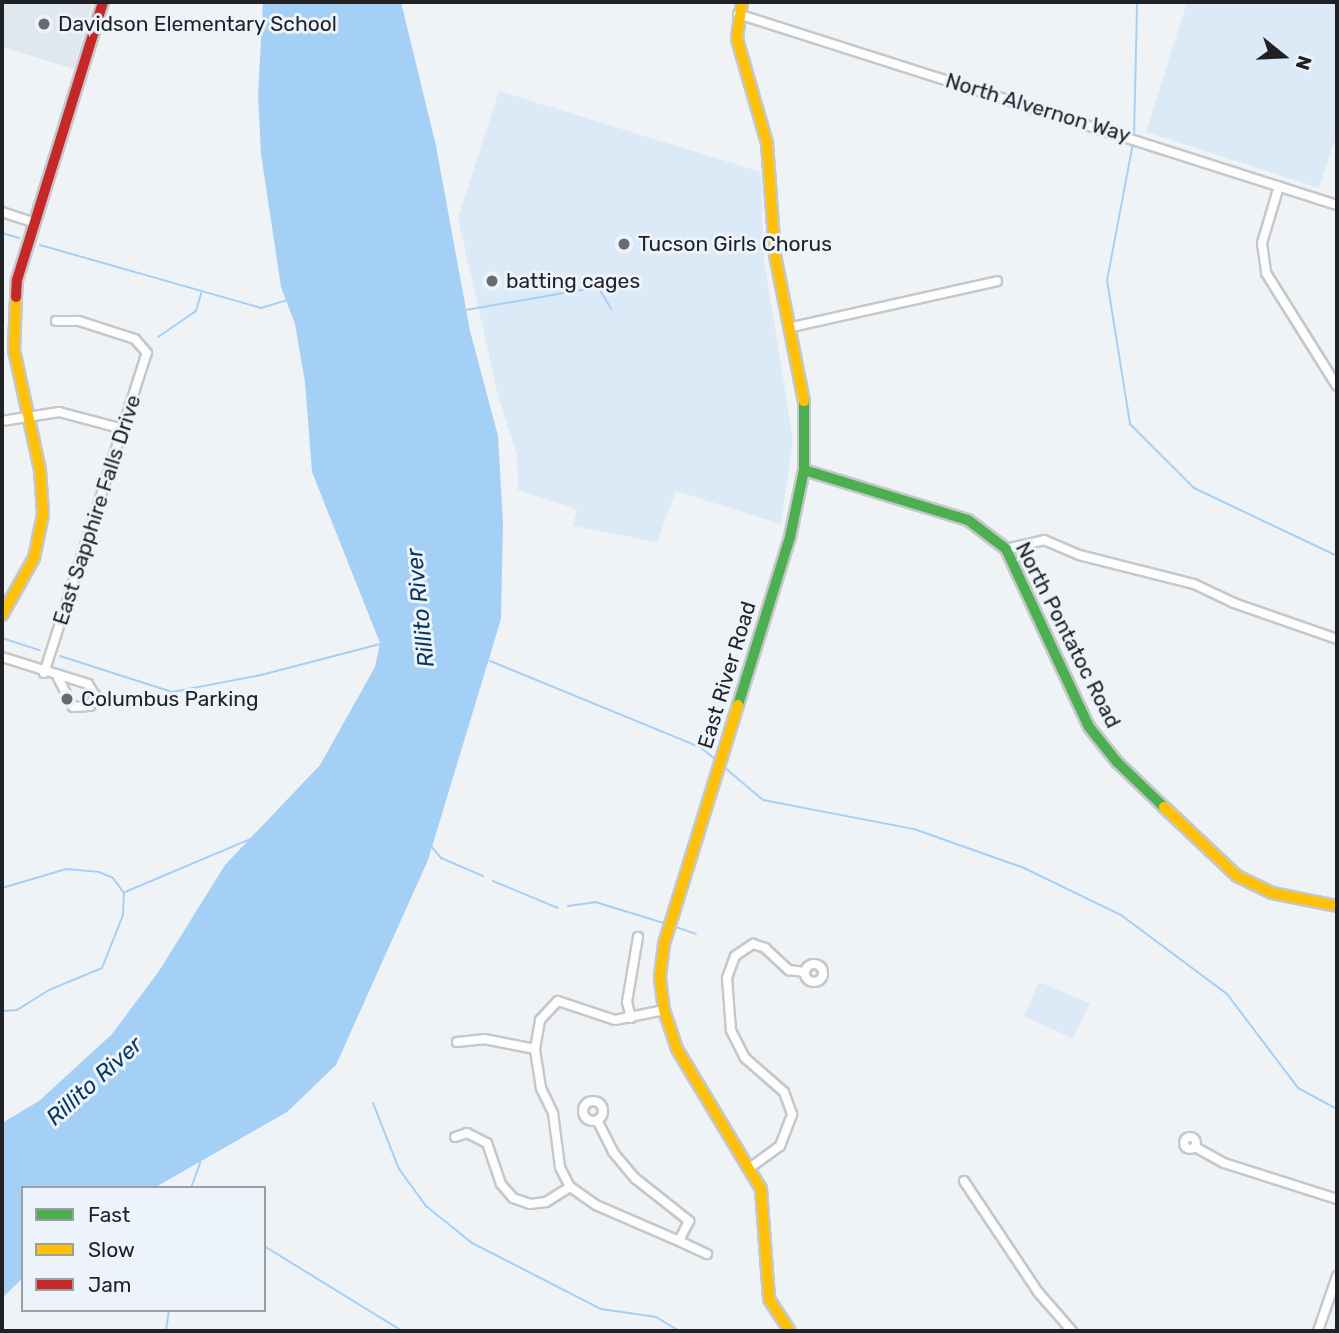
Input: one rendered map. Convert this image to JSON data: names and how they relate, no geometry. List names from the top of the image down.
{
  "streets": {
    "street": [
      "North Alvernon Way",
      "East Sapphire Falls Drive",
      "North Pontatoc Road",
      "East River Road"
    ]
  },
  "crossings": [
    ["North Alvernon Way", "East River Road"],
    ["North Pontatoc Road", "East River Road"]
  ],
  "water": ["Rillito River"],
  "places": [
    "Davidson Elementary School",
    "Tucson Girls Chorus",
    "batting cages",
    "Columbus Parking"
  ],
  "legend": ["Fast", "Slow", "Jam"],
  "north": "right"
}
